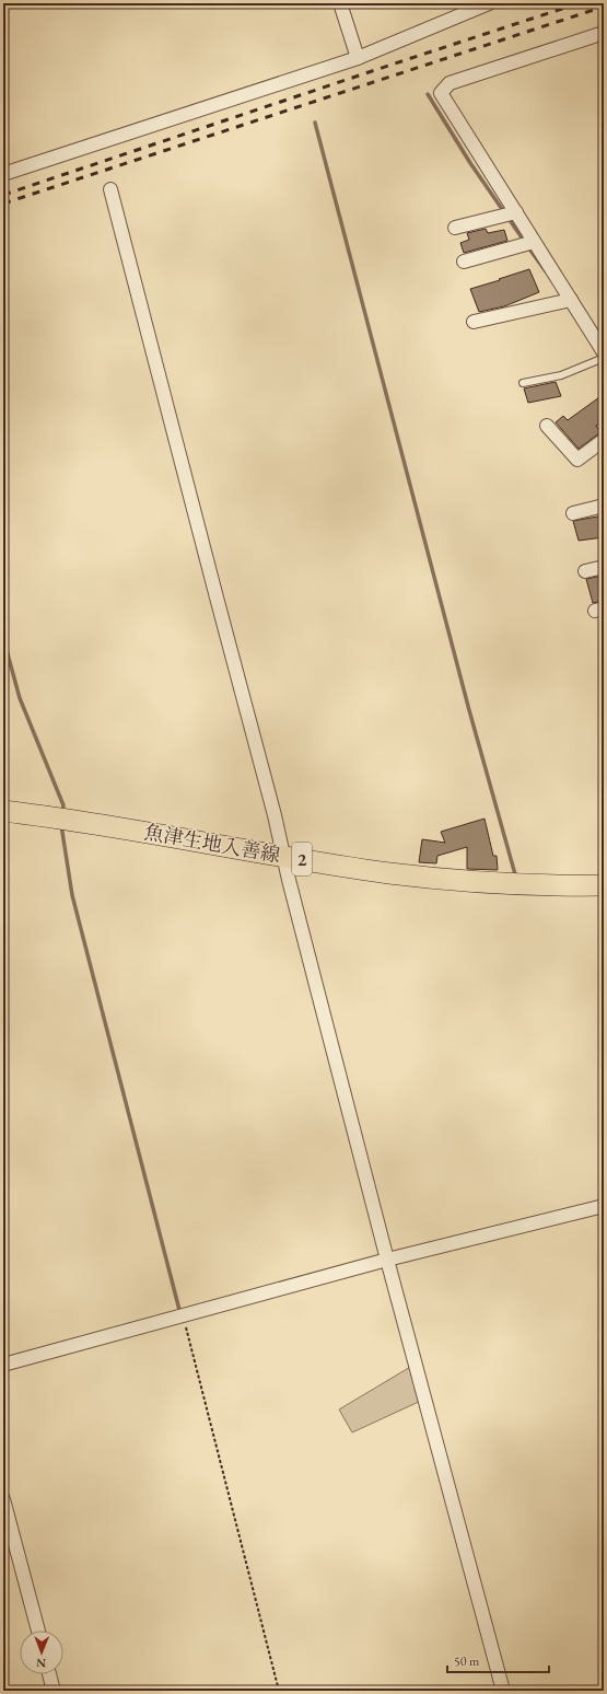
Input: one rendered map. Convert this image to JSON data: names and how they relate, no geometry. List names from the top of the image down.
{
  "streets": {
    "main road": ["魚津生地入善線", "2"]
  },
  "scale_bar": "50 m",
  "north": "bottom"
}
